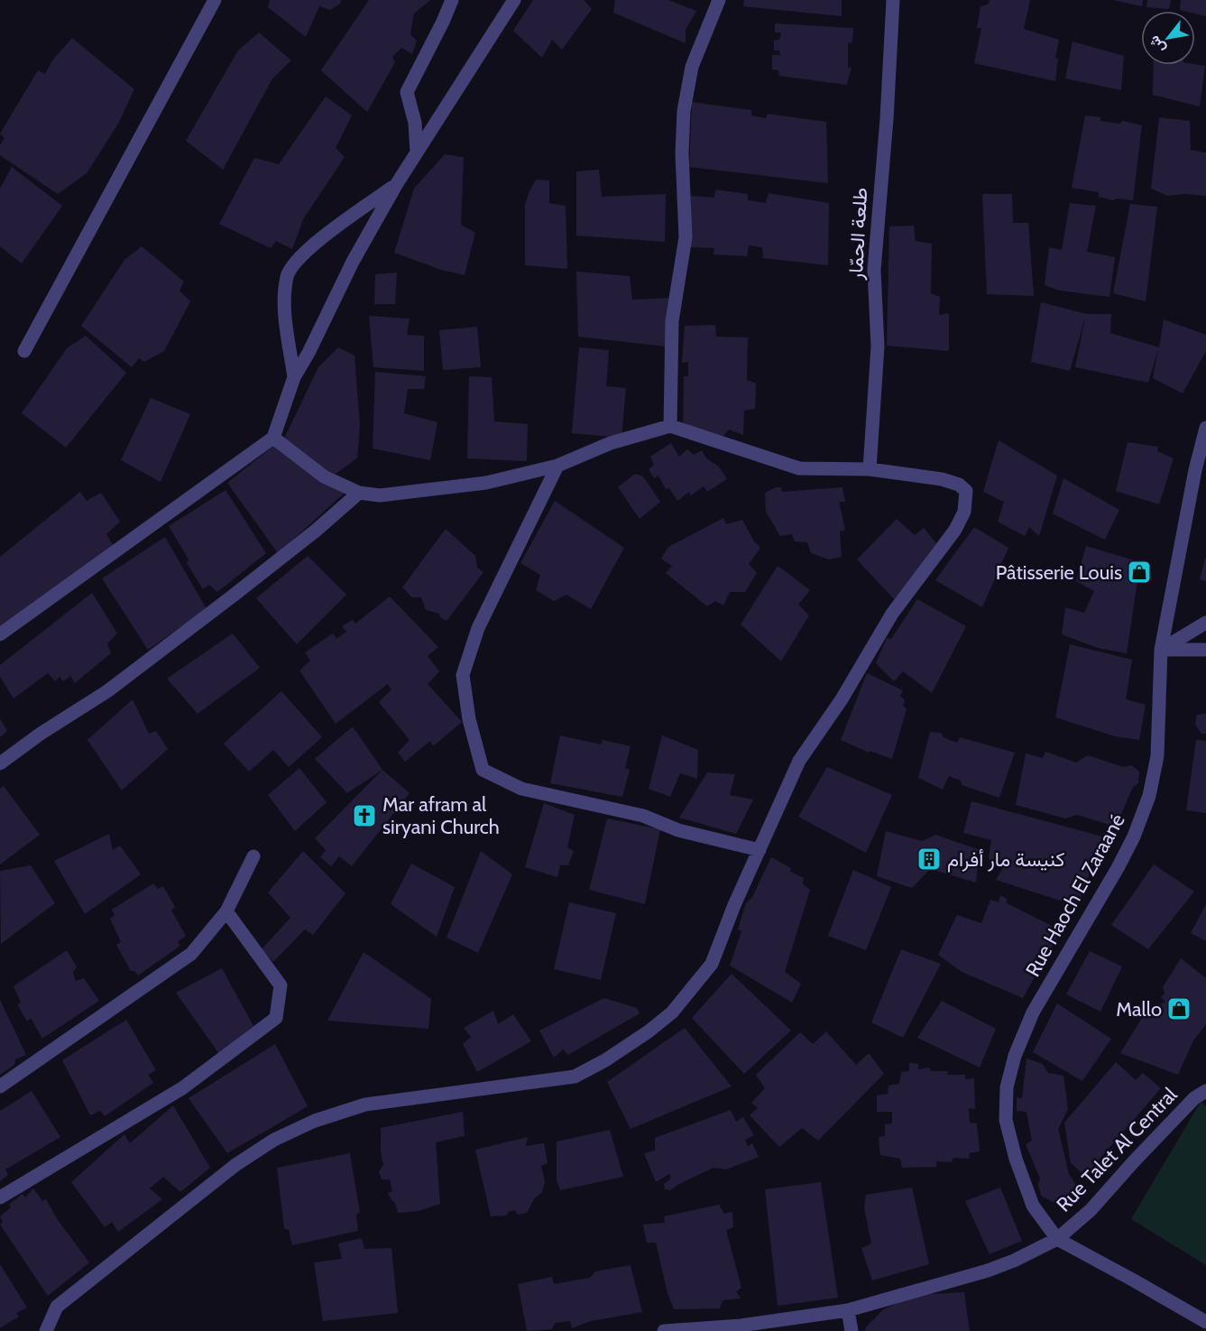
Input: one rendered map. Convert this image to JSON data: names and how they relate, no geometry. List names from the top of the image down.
{
  "streets": {
    "street": ["طلعة الحمّار", "Rue Haoch El Zaraané", "Rue Talet Al Central"]
  },
  "crossings": [
    ["Rue Haoch El Zaraané", "Rue Talet Al Central"]
  ],
  "places": {
    "shop": ["Pâtisserie Louis", "Mallo"],
    "church": ["Mar afram al siryani Church"],
    "building": ["كنيسة مار أفرام"]
  },
  "north": "bottom left"
}
